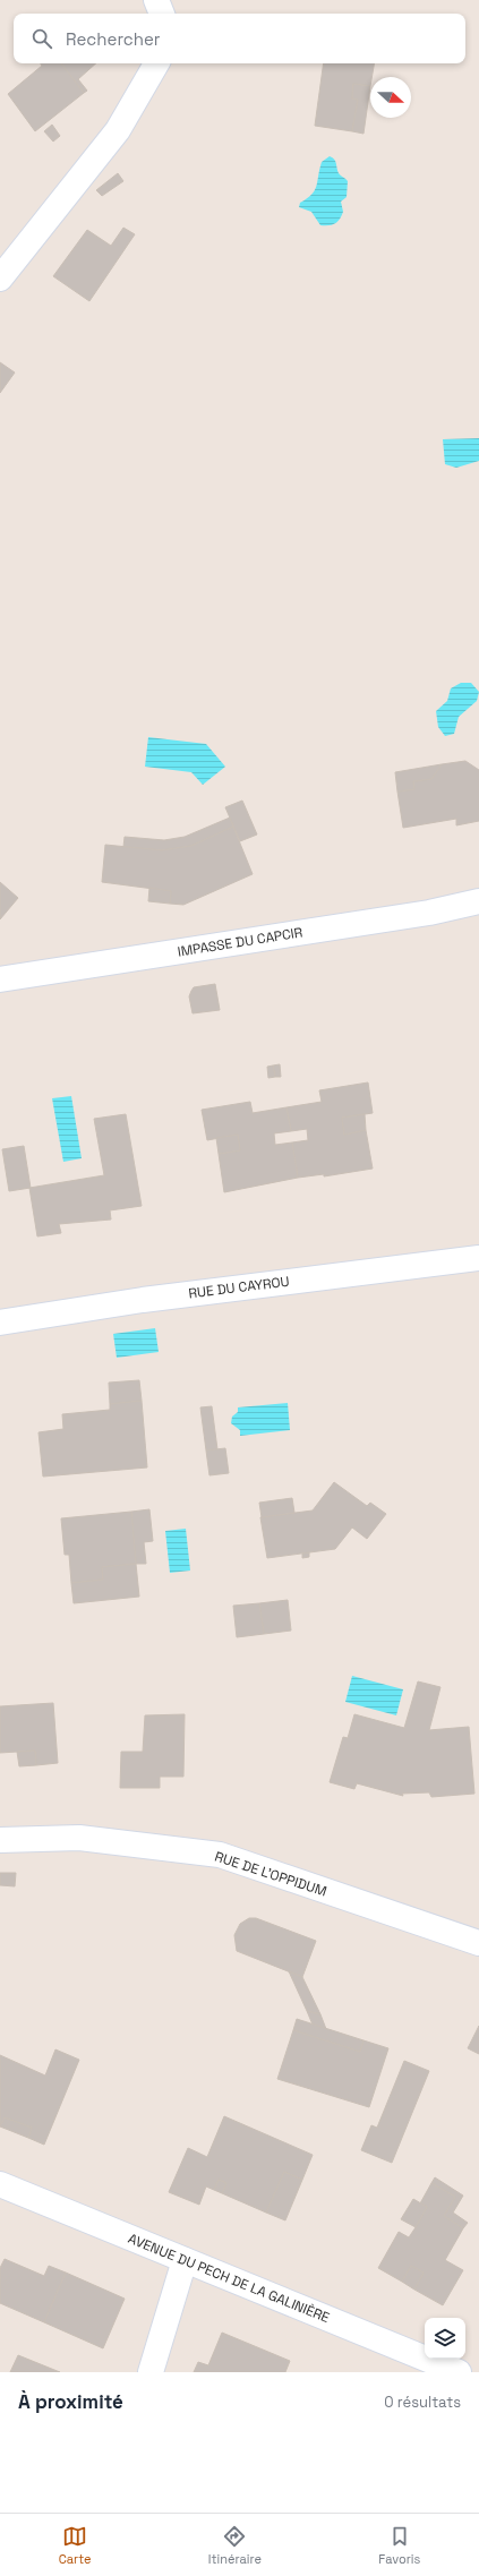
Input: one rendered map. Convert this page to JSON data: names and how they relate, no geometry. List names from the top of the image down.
{
  "streets": {
    "street": [
      "IMPASSE DU CAPCIR",
      "RUE DU CAYROU",
      "RUE DE L'OPPIDUM",
      "AVENUE DU PECH DE LA GALINIÈRE"
    ]
  },
  "north": "right",
  "page": {
    "search": "Rechercher",
    "heading": ["À proximité", "0 résultats"],
    "nav": ["Carte", "Itinéraire", "Favoris"]
  }
}
